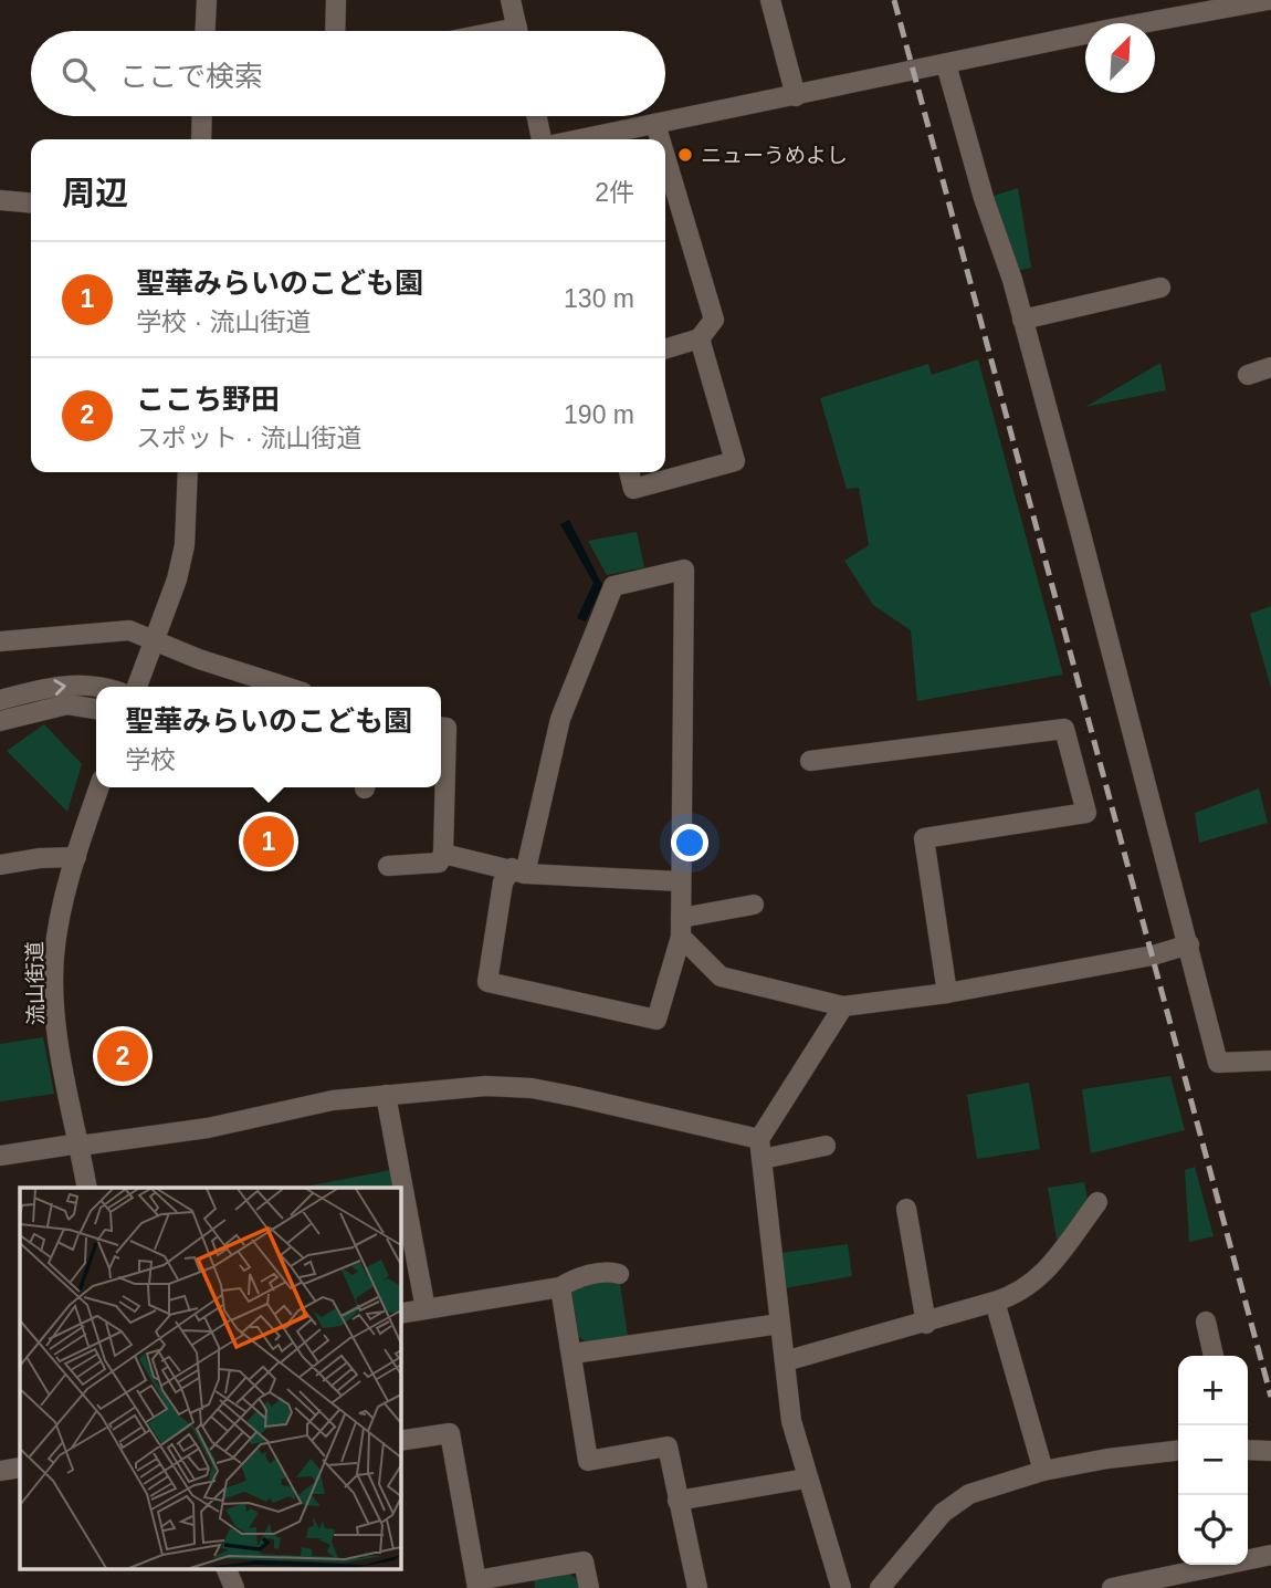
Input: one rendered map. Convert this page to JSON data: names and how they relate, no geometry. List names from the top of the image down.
{
  "streets": {
    "street": ["流山街道"]
  },
  "places": ["ニューうめよし"],
  "north": "top right",
  "page": {
    "search": "ここで検索",
    "heading": ["周辺", "2件"],
    "list": [
      {
        "mark": "1",
        "name": "聖華みらいのこども園",
        "note": "学校 · 流山街道",
        "value": "130 m"
      },
      {
        "mark": "2",
        "name": "ここち野田",
        "note": "スポット · 流山街道",
        "value": "190 m"
      }
    ],
    "popup": ["聖華みらいのこども園", "学校"],
    "pins": ["1", "2"],
    "map_buttons": ["+", "−"]
  }
}
